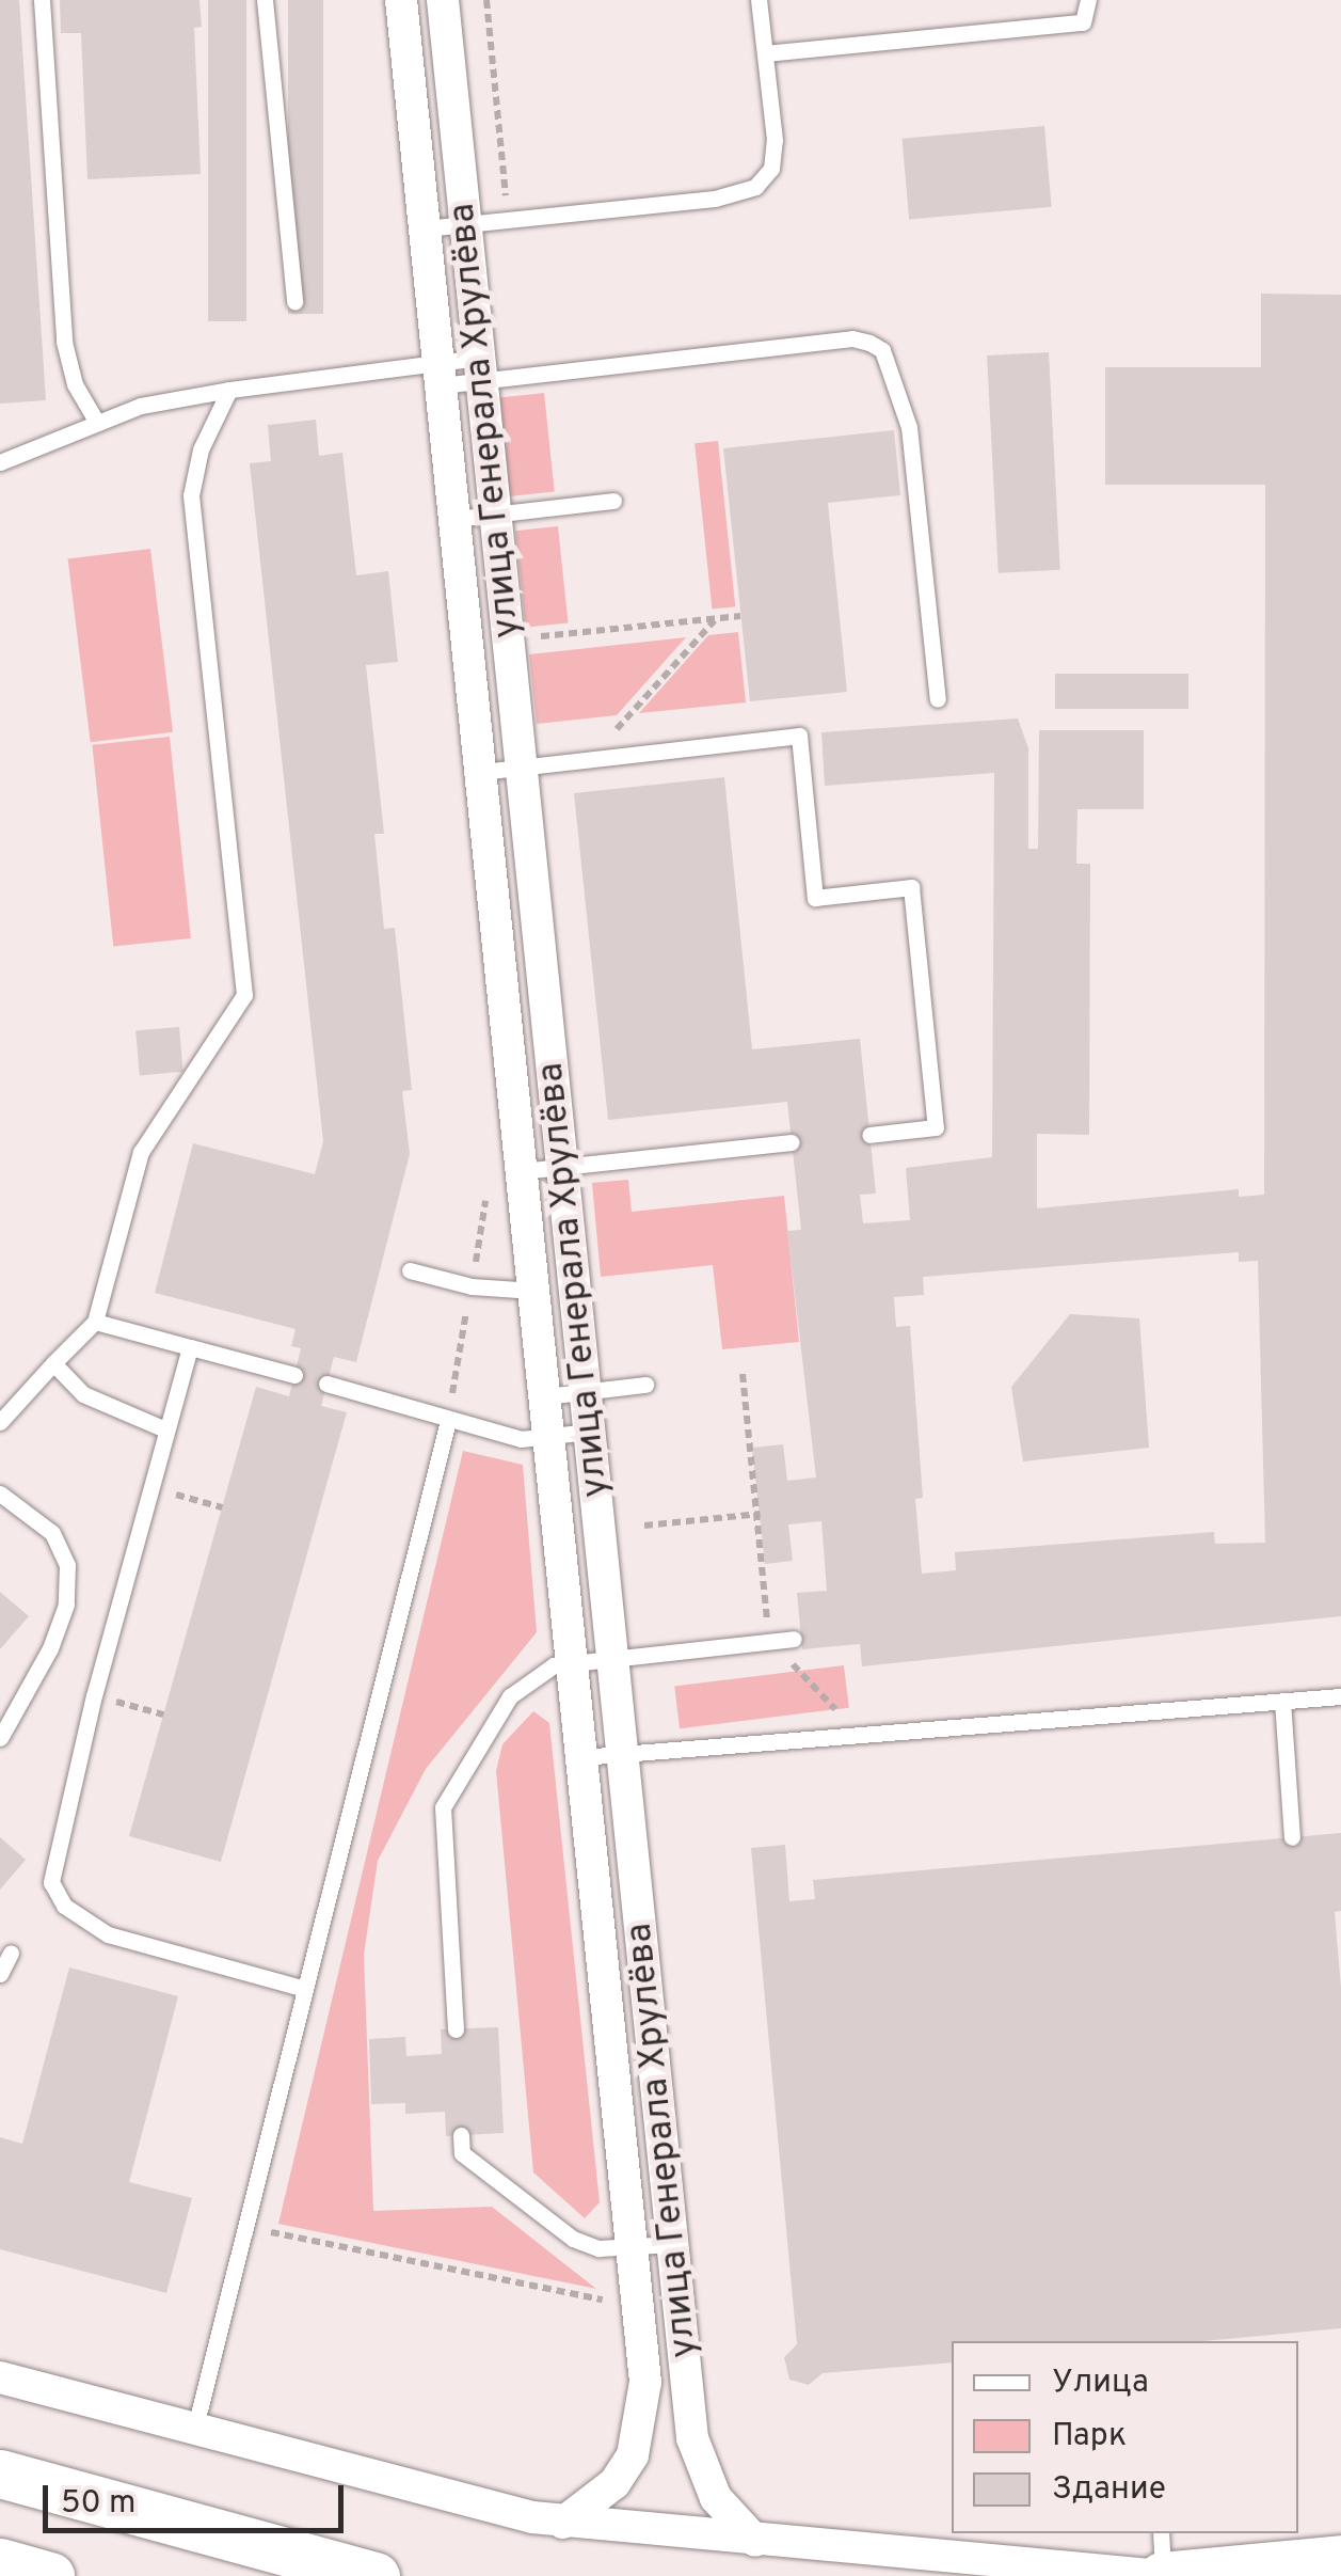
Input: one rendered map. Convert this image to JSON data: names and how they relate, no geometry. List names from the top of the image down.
{
  "streets": {
    "street": ["улица Генерала Хрулёва"]
  },
  "legend": ["Улица", "Парк", "Здание"],
  "scale_bar": "50 m"
}
